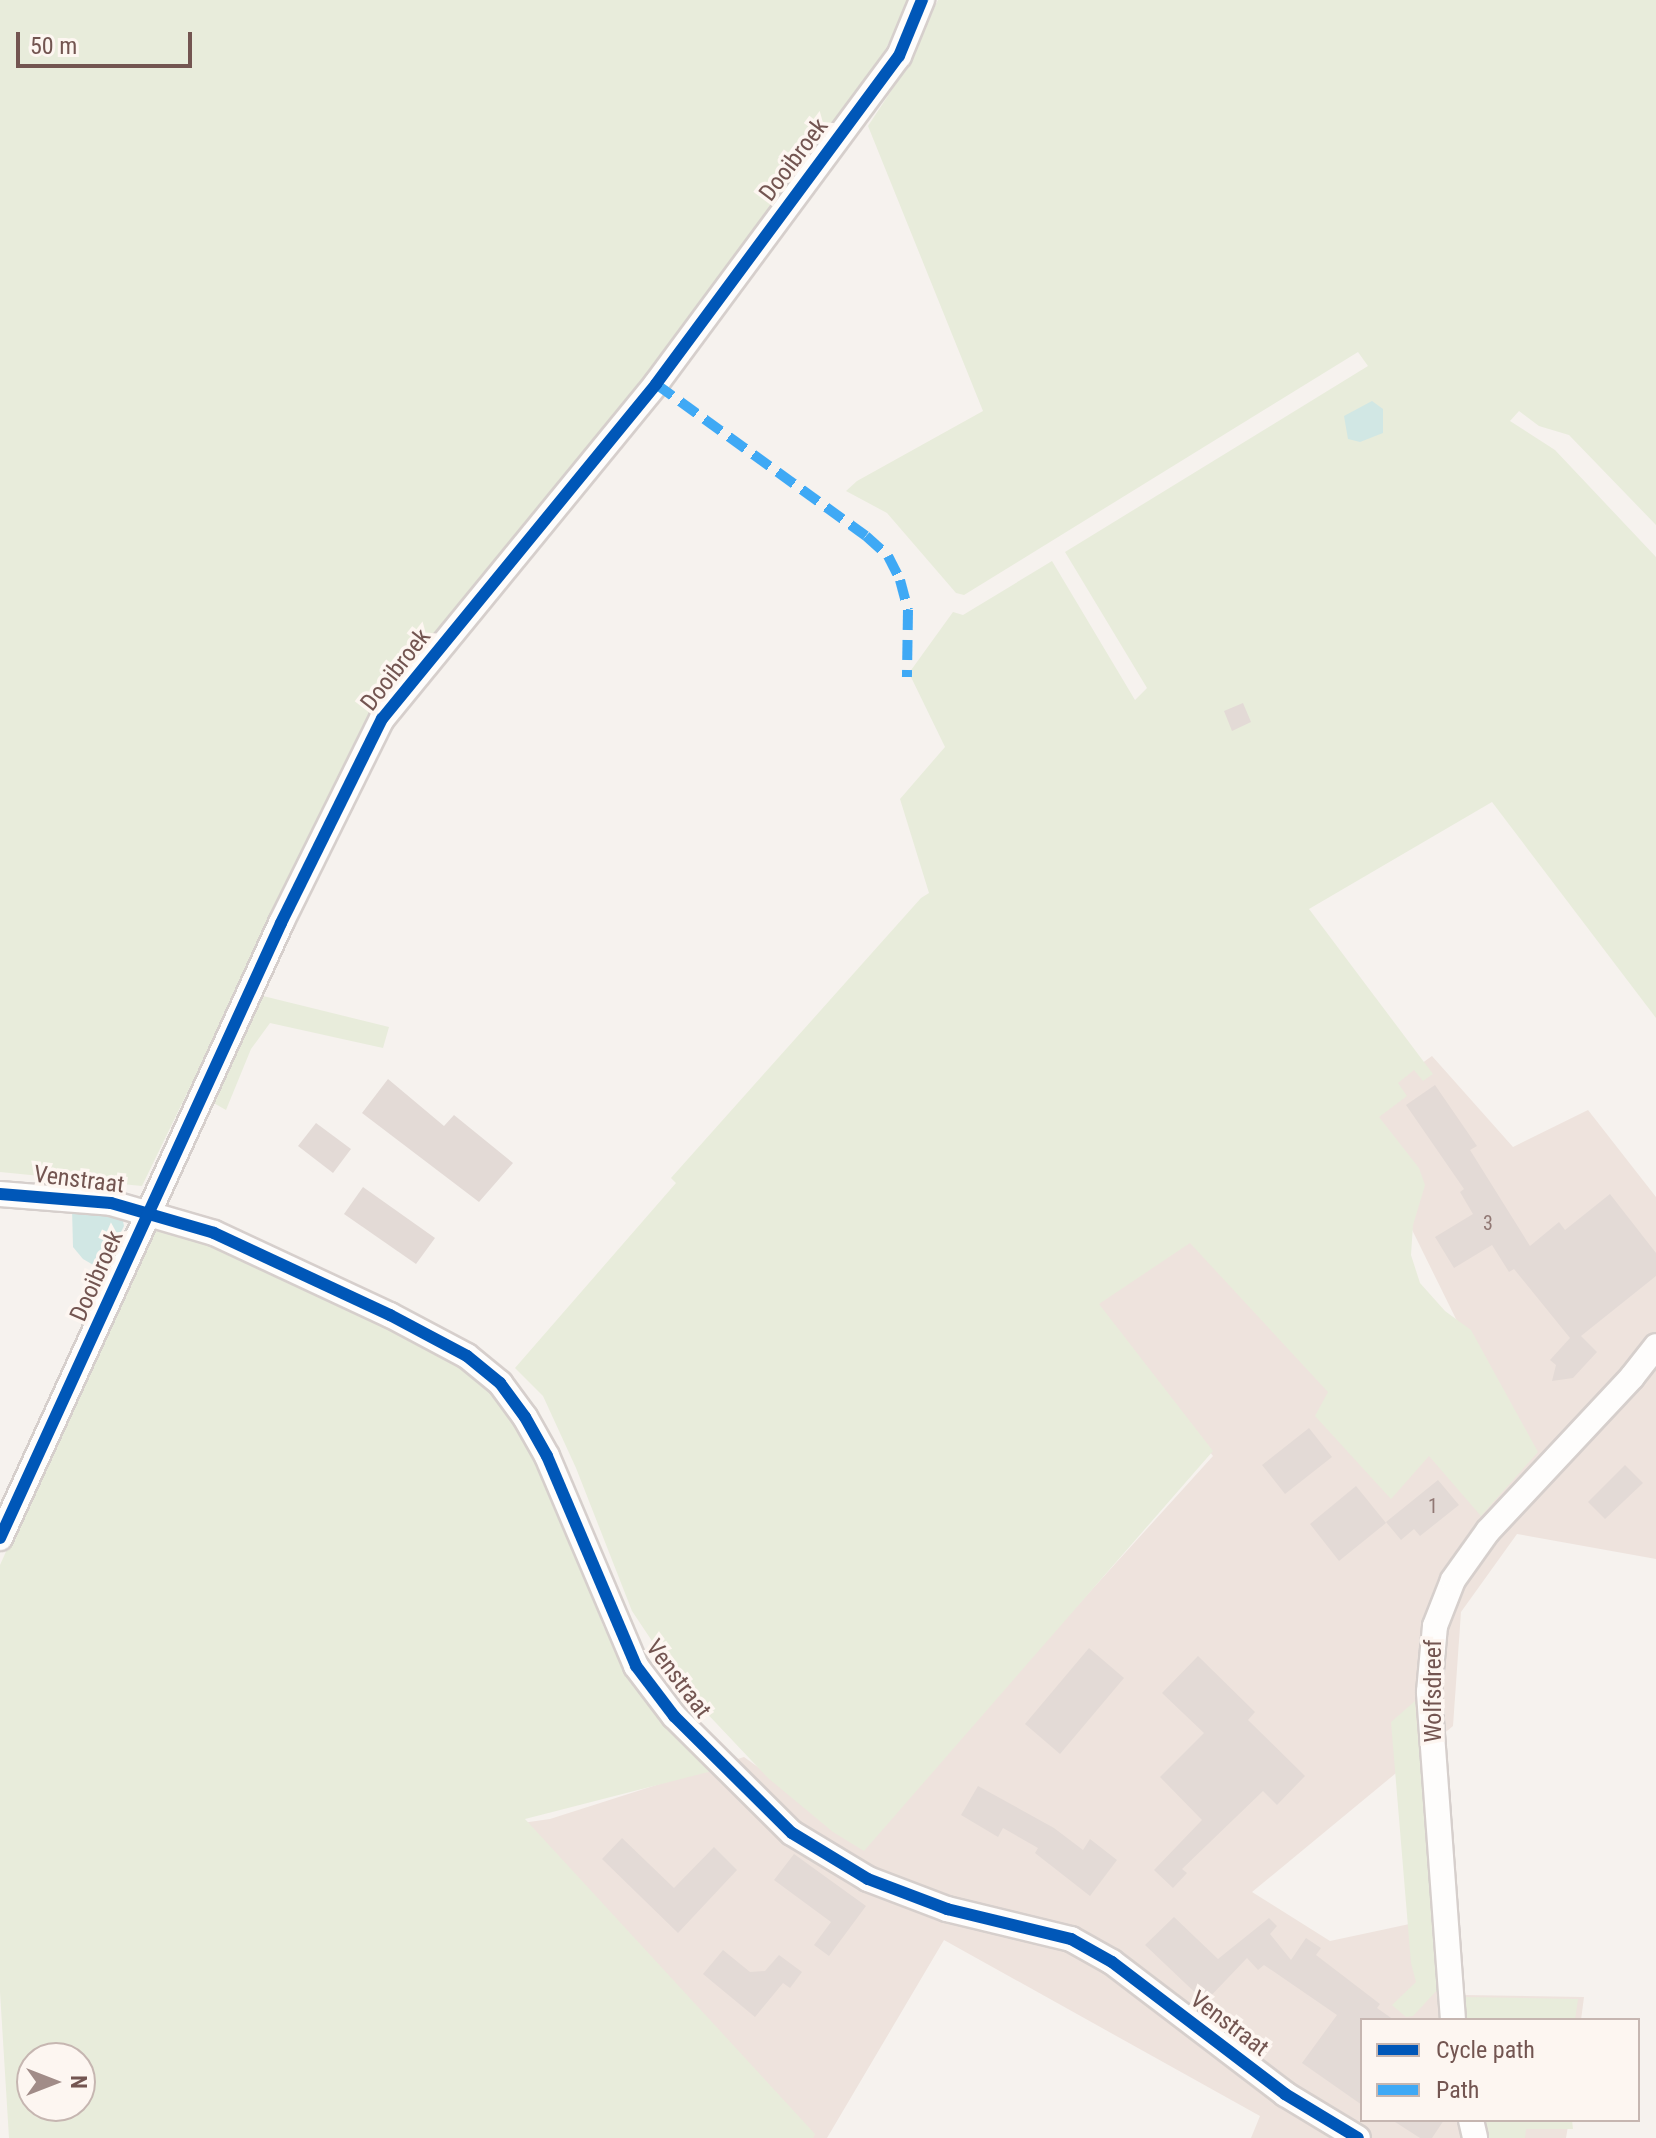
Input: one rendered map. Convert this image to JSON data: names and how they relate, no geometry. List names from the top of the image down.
{
  "streets": {
    "street": ["Dooibroek", "Venstraat", "Wolfsdreef"]
  },
  "crossings": [
    ["Dooibroek", "Venstraat"]
  ],
  "house_numbers": ["3", "1"],
  "legend": ["Cycle path", "Path"],
  "scale_bar": "50 m",
  "north": "right"
}
